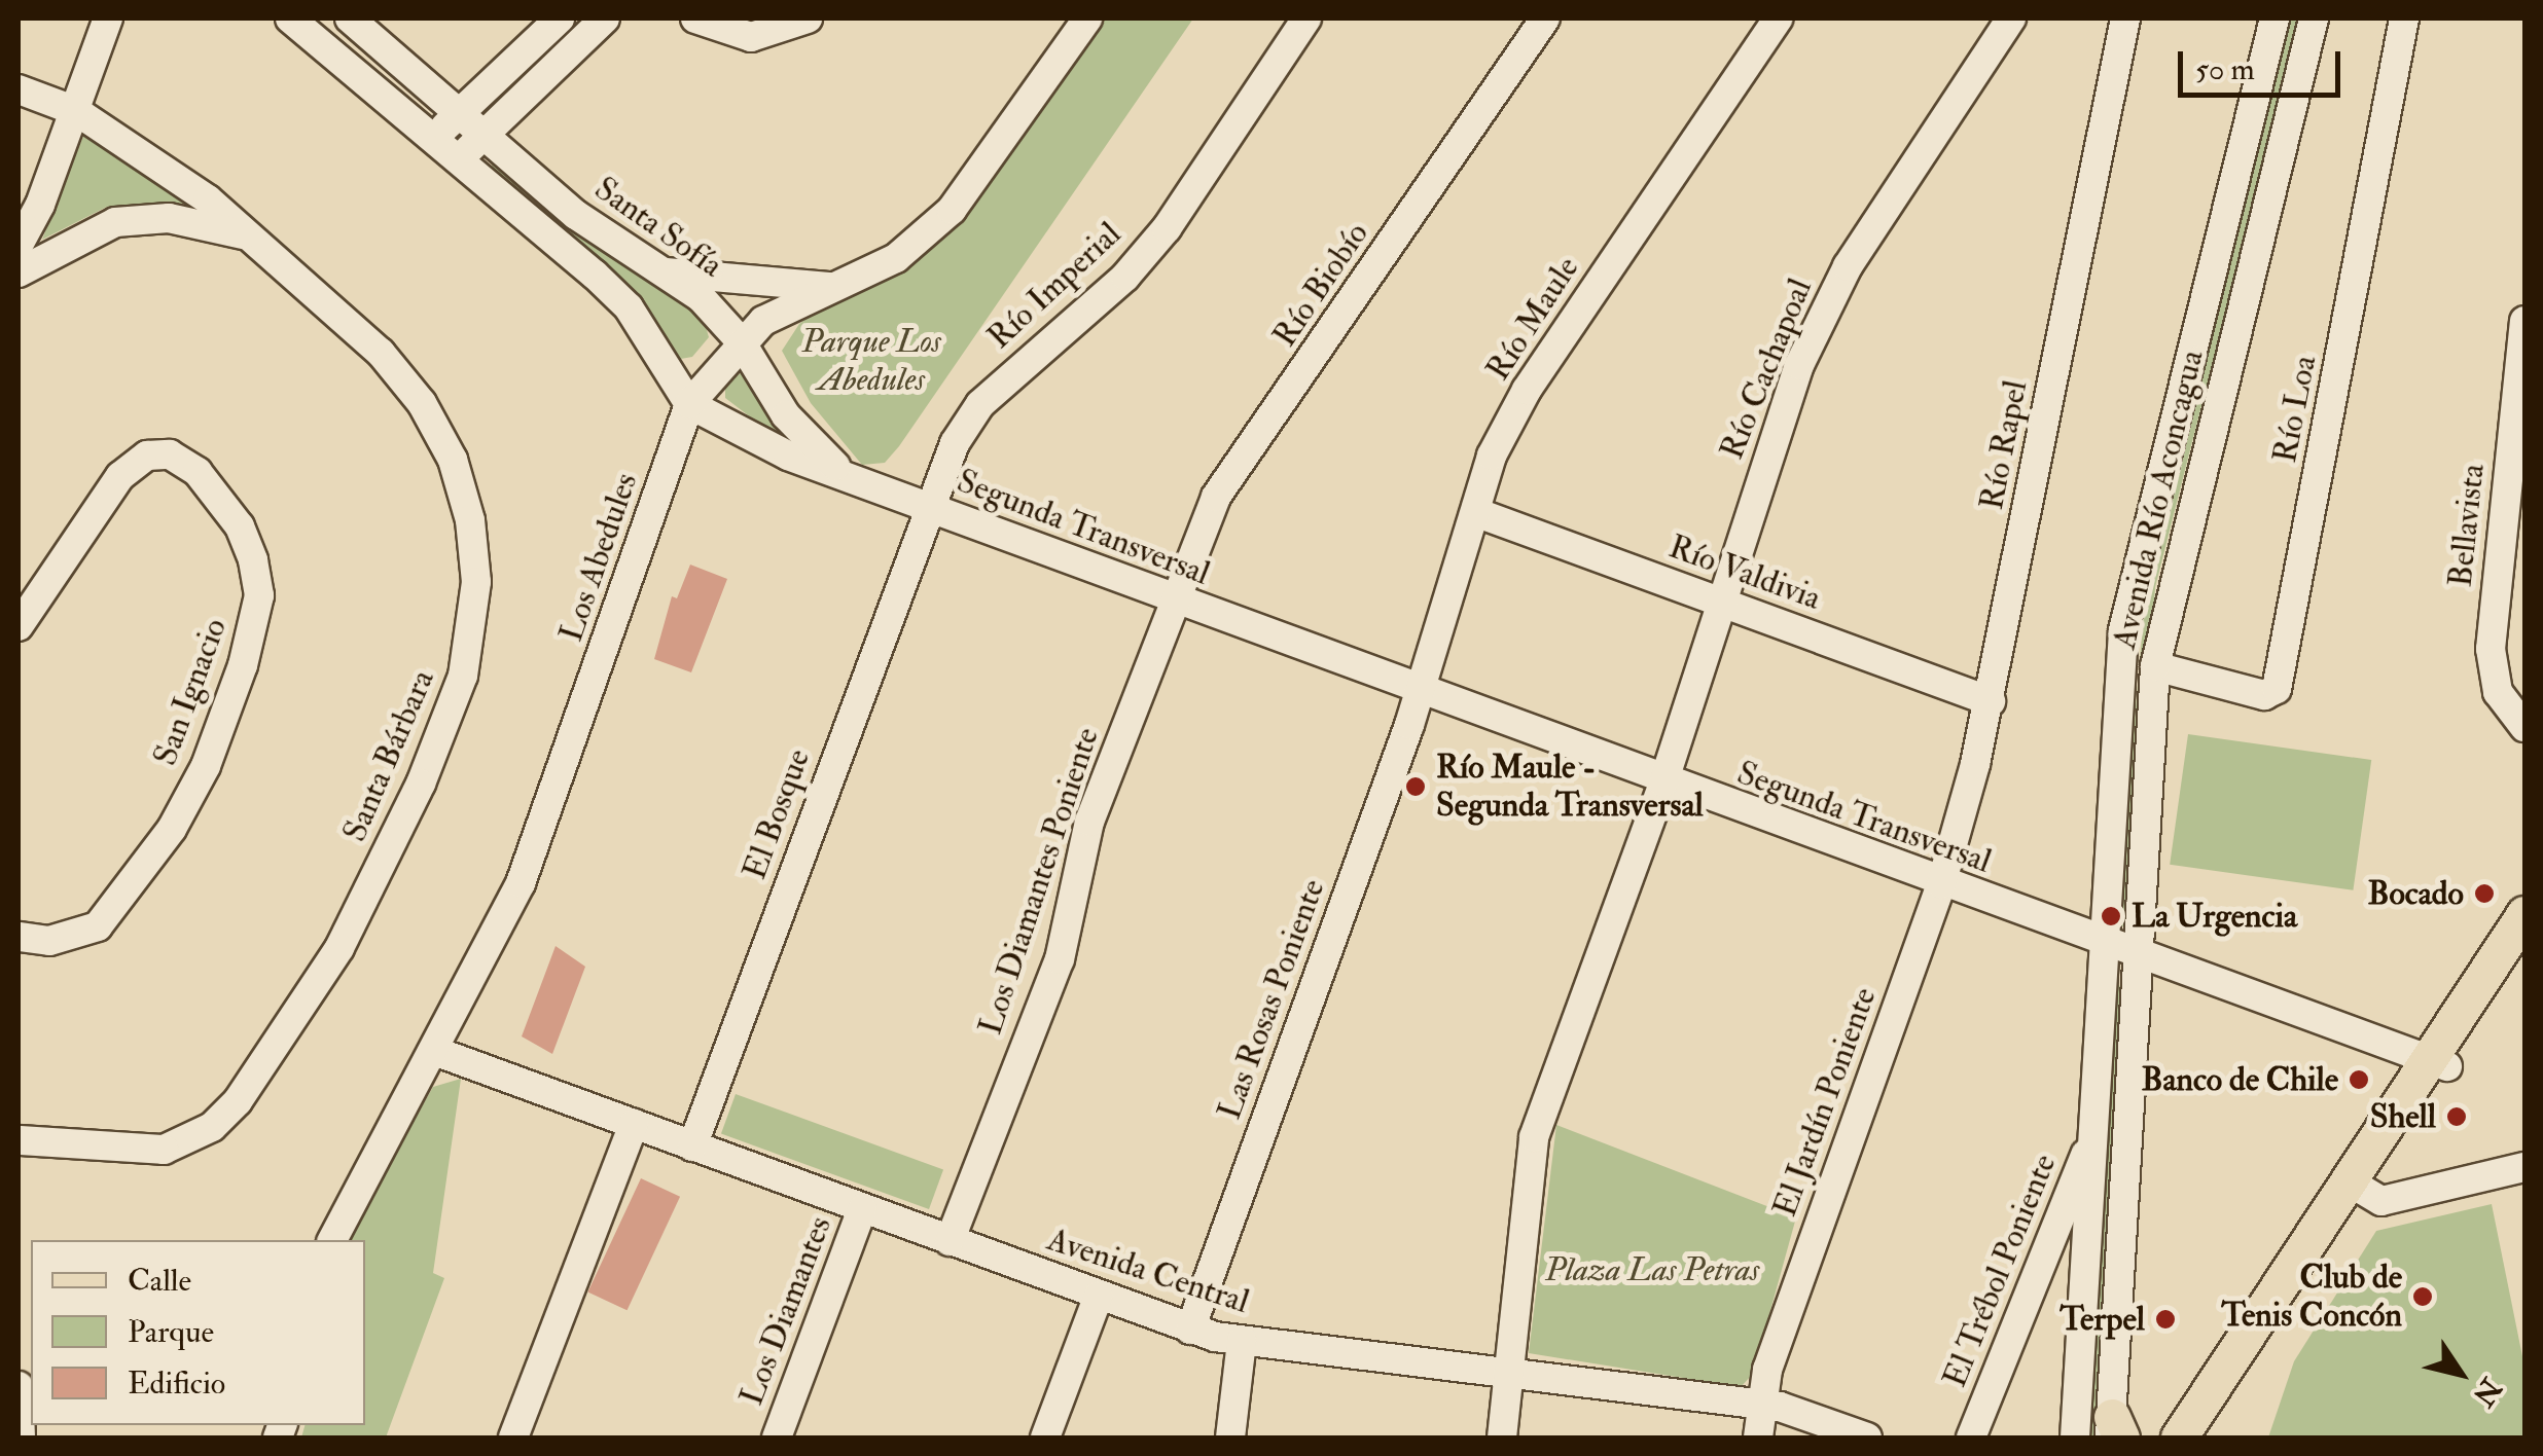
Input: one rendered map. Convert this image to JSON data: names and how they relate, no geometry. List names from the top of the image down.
{
  "streets": {
    "street": [
      "Santa Sofía",
      "Río Biobío",
      "Río Imperial",
      "Río Maule",
      "Río Cachapoal",
      "Río Loa",
      "Río Rapel",
      "Avenida Río Aconcagua",
      "Bellavista",
      "Segunda Transversal",
      "Los Abedules",
      "Río Valdivia",
      "San Ignacio",
      "Santa Bárbara",
      "El Bosque",
      "Los Diamantes Poniente",
      "Las Rosas Poniente",
      "El Jardín Poniente",
      "Avenida Central",
      "El Trébol Poniente",
      "Los Diamantes"
    ]
  },
  "crossings": [
    ["Santa Sofía", "Segunda Transversal"],
    ["Santa Sofía", "Los Abedules"],
    ["Río Biobío", "Segunda Transversal"],
    ["Río Biobío", "Los Diamantes Poniente"],
    ["Río Imperial", "Segunda Transversal"],
    ["Río Imperial", "El Bosque"],
    ["Río Maule", "Segunda Transversal"],
    ["Río Maule", "Río Valdivia"],
    ["Río Maule", "Las Rosas Poniente"],
    ["Río Cachapoal", "Segunda Transversal"],
    ["Río Cachapoal", "Río Valdivia"],
    ["Río Cachapoal", "Avenida Central"],
    ["Río Loa", "Avenida Río Aconcagua"],
    ["Río Rapel", "Segunda Transversal"],
    ["Río Rapel", "Río Valdivia"],
    ["Río Rapel", "El Jardín Poniente"],
    ["Avenida Río Aconcagua", "Segunda Transversal"],
    ["Avenida Río Aconcagua", "El Trébol Poniente"],
    ["Segunda Transversal", "El Bosque"],
    ["Segunda Transversal", "Los Diamantes Poniente"],
    ["Segunda Transversal", "Las Rosas Poniente"],
    ["Segunda Transversal", "El Jardín Poniente"],
    ["Los Abedules", "Avenida Central"],
    ["El Bosque", "Avenida Central"],
    ["Los Diamantes Poniente", "Avenida Central"],
    ["Las Rosas Poniente", "Avenida Central"],
    ["El Jardín Poniente", "Avenida Central"],
    ["Avenida Central", "Los Diamantes"]
  ],
  "parks": ["Parque Los Abedules", "Plaza Las Petras"],
  "places": [
    "Río Maule - Segunda Transversal",
    "Bocado",
    "La Urgencia",
    "Banco de Chile",
    "Shell",
    "Club de Tenis Concón",
    "Terpel"
  ],
  "legend": ["Calle", "Parque", "Edificio"],
  "scale_bar": "50 m",
  "north": "bottom right"
}
